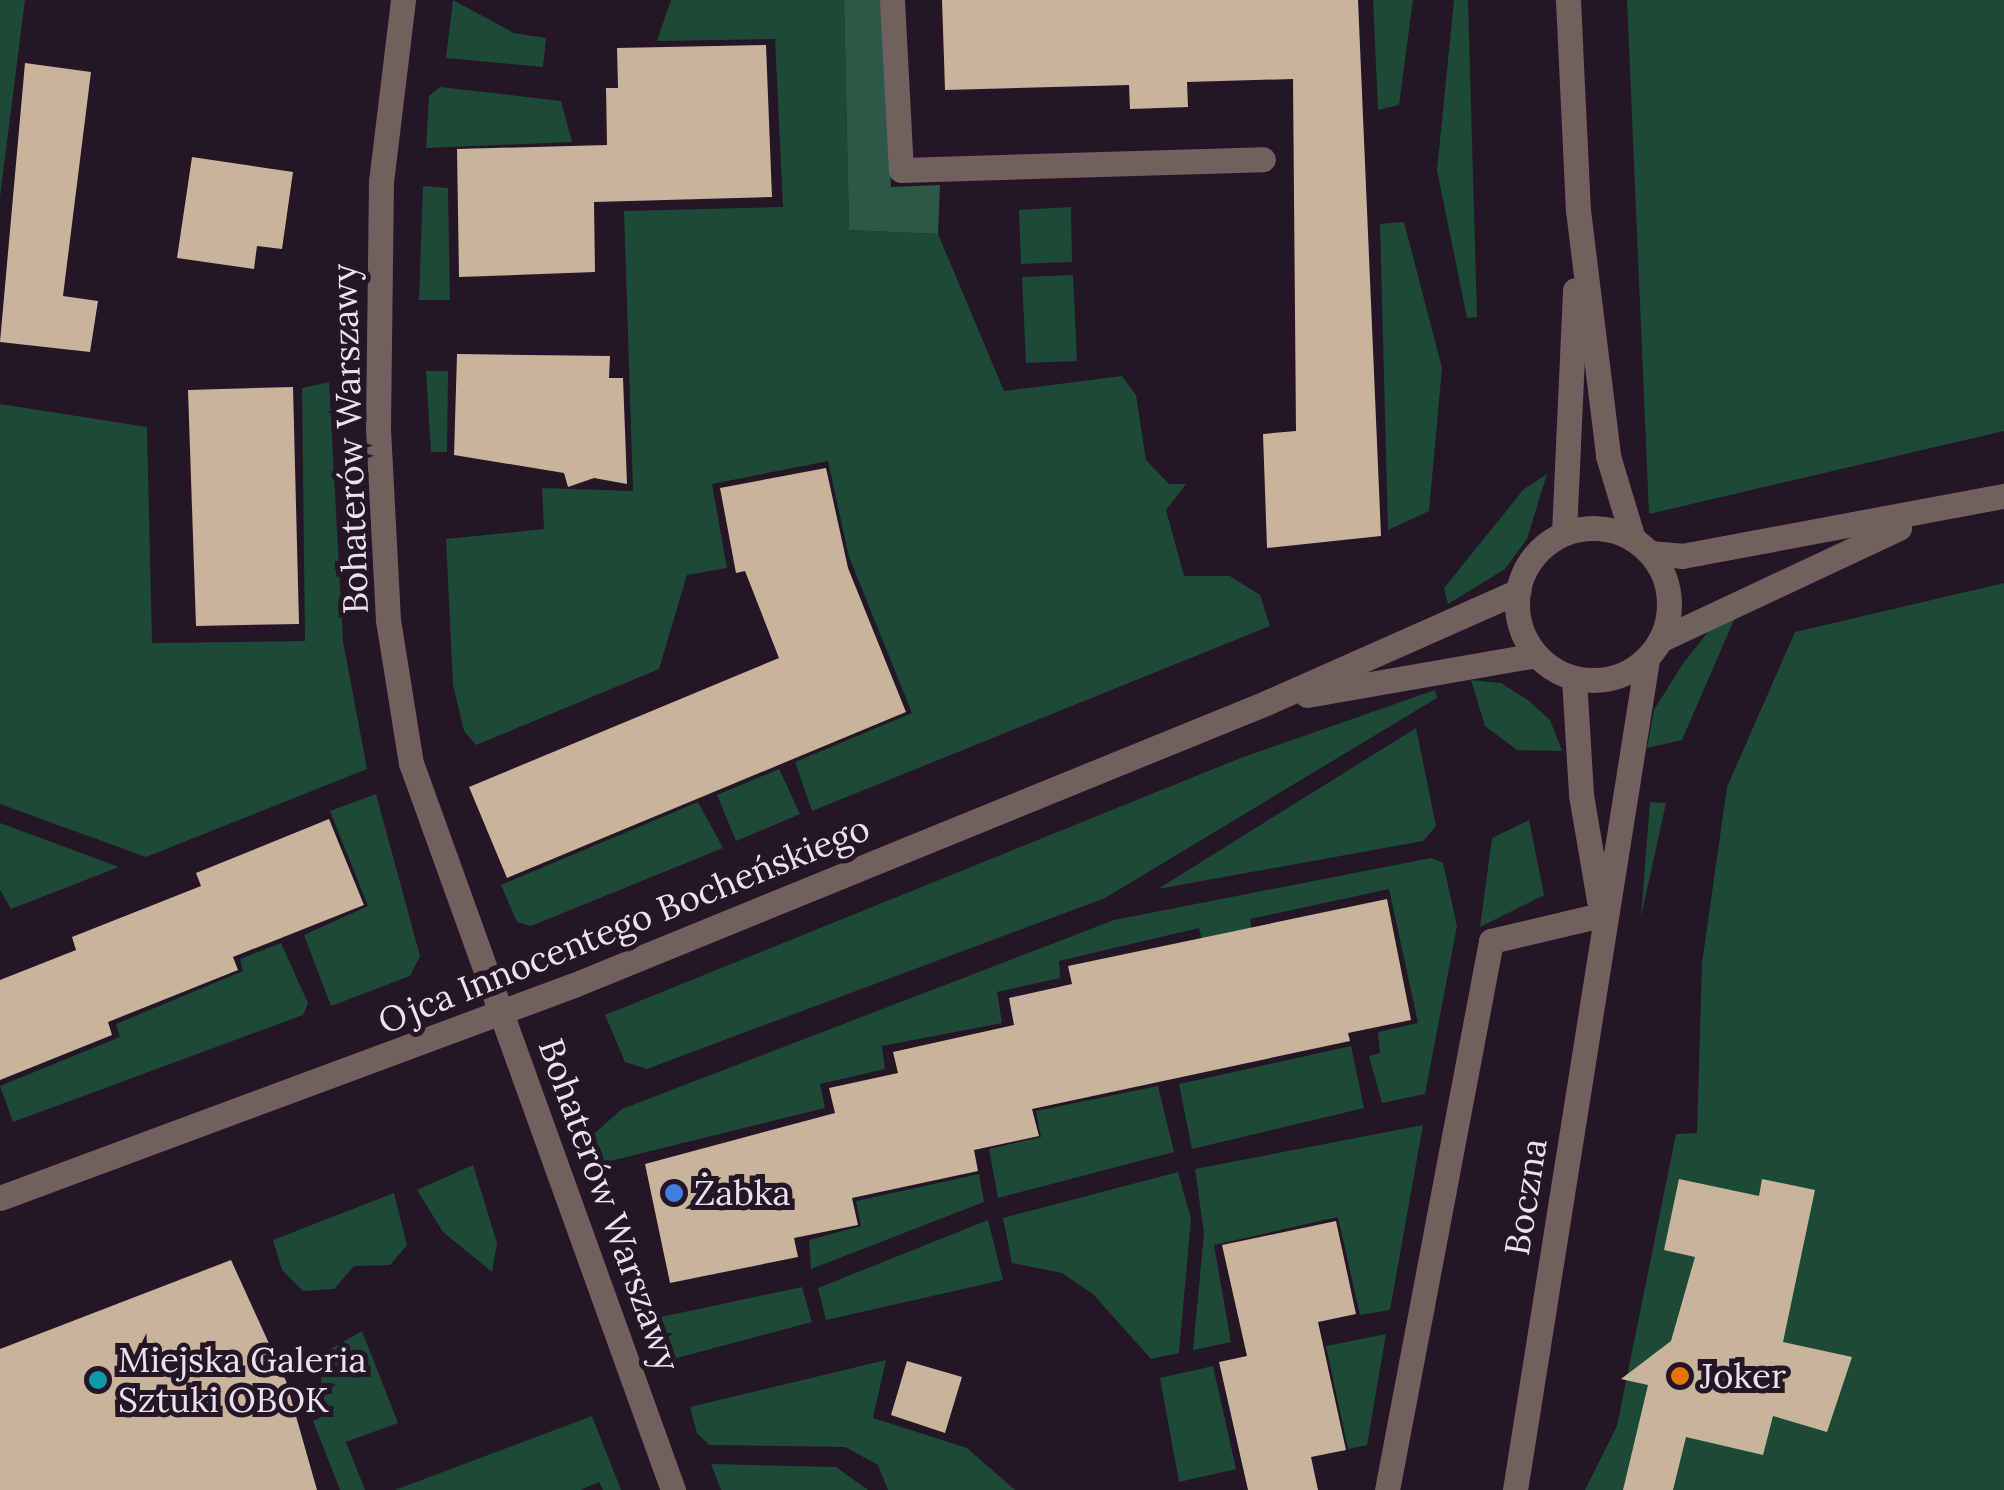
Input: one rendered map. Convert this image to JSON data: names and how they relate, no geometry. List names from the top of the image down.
{
  "streets": {
    "street": ["Bohaterów Warszawy", "Ojca Innocentego Bocheńskiego", "Boczna"]
  },
  "crossings": [
    ["Bohaterów Warszawy", "Ojca Innocentego Bocheńskiego"],
    ["Ojca Innocentego Bocheńskiego", "Boczna"]
  ],
  "places": ["Żabka", "Joker", "Miejska Galeria Sztuki OBOK"]
}
